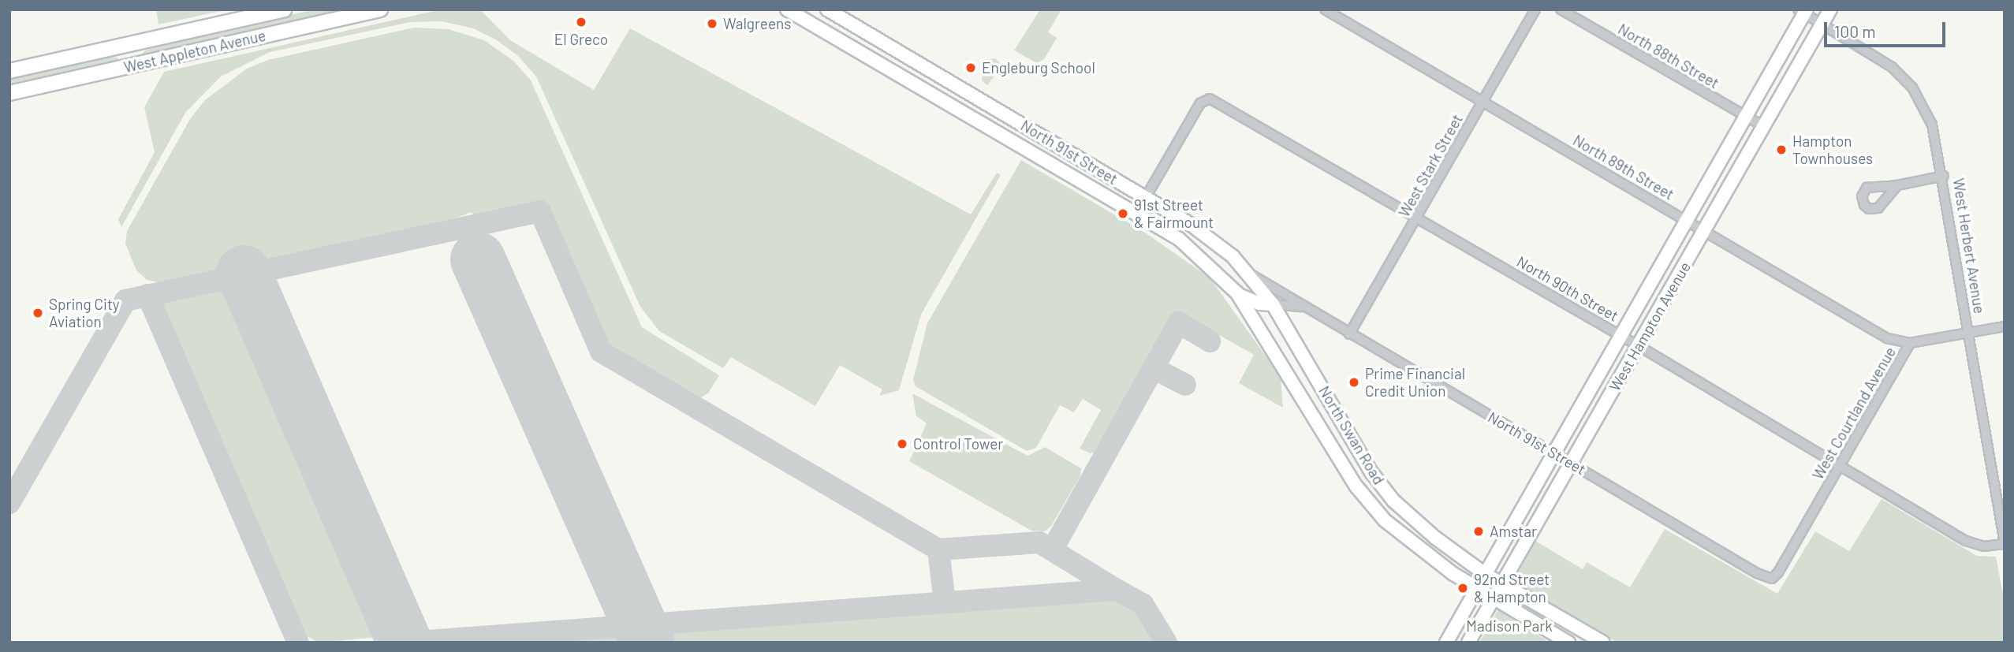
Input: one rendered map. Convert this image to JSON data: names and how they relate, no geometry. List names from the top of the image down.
{
  "streets": {
    "main road": [
      "West Appleton Avenue",
      "North 91st Street",
      "West Hampton Avenue",
      "North Swan Road"
    ],
    "street": [
      "North 88th Street",
      "West Stark Street",
      "North 89th Street",
      "West Herbert Avenue",
      "North 90th Street",
      "West Courtland Avenue"
    ]
  },
  "crossings": [
    ["North 88th Street", "West Hampton Avenue"],
    ["North 91st Street", "West Stark Street"],
    ["North 91st Street", "North 90th Street"],
    ["North 91st Street", "West Hampton Avenue"],
    ["North 91st Street", "West Courtland Avenue"],
    ["North 91st Street", "North Swan Road"],
    ["West Stark Street", "North 89th Street"],
    ["West Stark Street", "North 90th Street"],
    ["North 89th Street", "West Hampton Avenue"],
    ["North 89th Street", "West Courtland Avenue"],
    ["West Herbert Avenue", "North 90th Street"],
    ["West Herbert Avenue", "West Hampton Avenue"],
    ["West Herbert Avenue", "West Courtland Avenue"],
    ["North 90th Street", "West Hampton Avenue"],
    ["North 90th Street", "West Courtland Avenue"],
    ["West Hampton Avenue", "North Swan Road"]
  ],
  "parks": ["Madison Park"],
  "places": [
    "El Greco",
    "Walgreens",
    "Engleburg School",
    "Hampton Townhouses",
    "91st Street & Fairmount",
    "Spring City Aviation",
    "Prime Financial Credit Union",
    "Control Tower",
    "Amstar",
    "92nd Street & Hampton"
  ],
  "scale_bar": "100 m"
}
